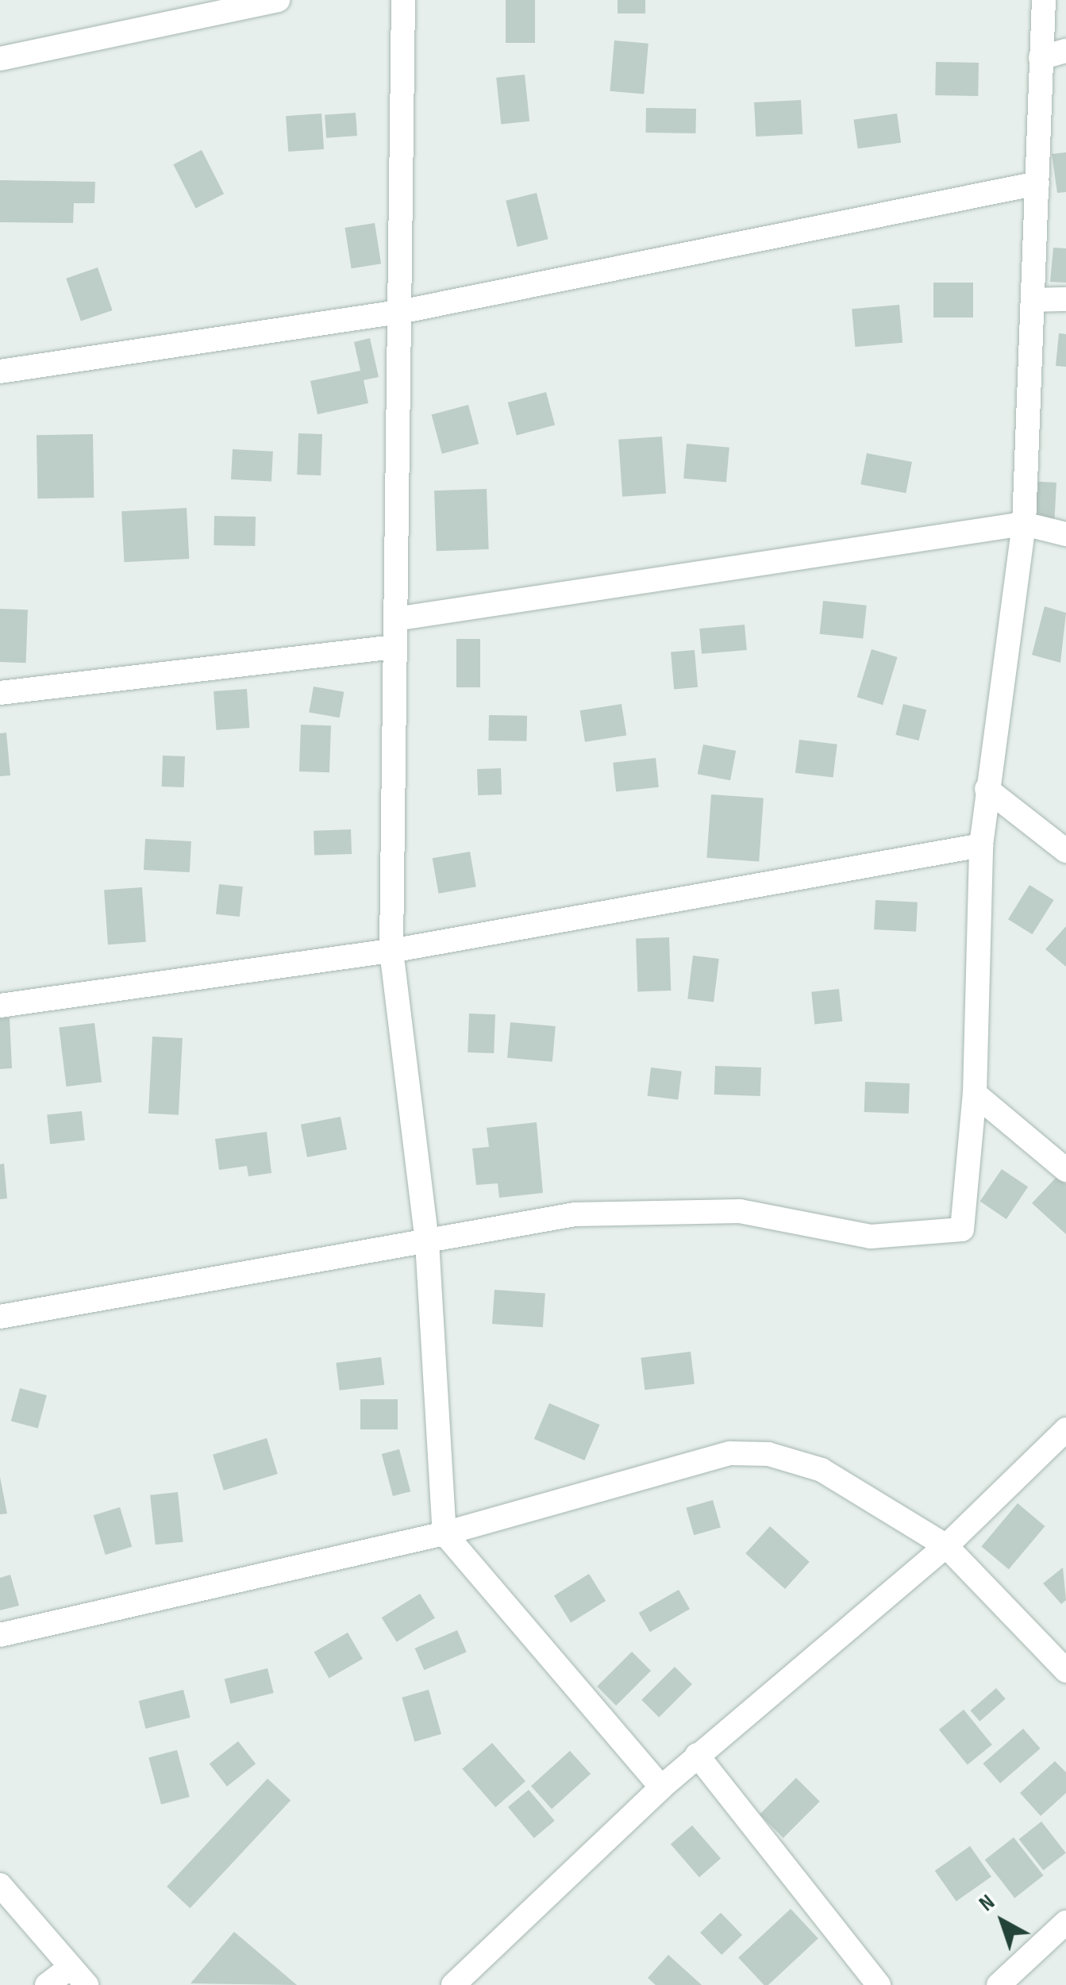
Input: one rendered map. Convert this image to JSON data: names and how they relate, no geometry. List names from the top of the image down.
{
  "north": "top left"
}
